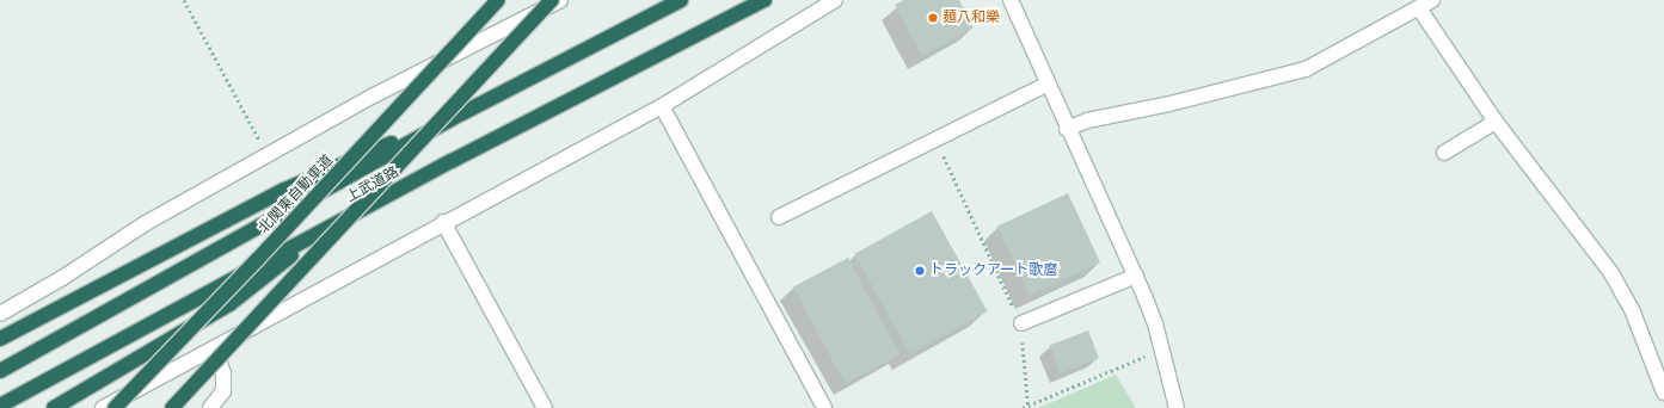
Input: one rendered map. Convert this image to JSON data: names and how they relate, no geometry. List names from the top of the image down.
{
  "streets": {
    "highway": ["上武道路", "北関東自動車道"]
  },
  "places": ["麺八和樂", "トラックアート歌麿"]
}
